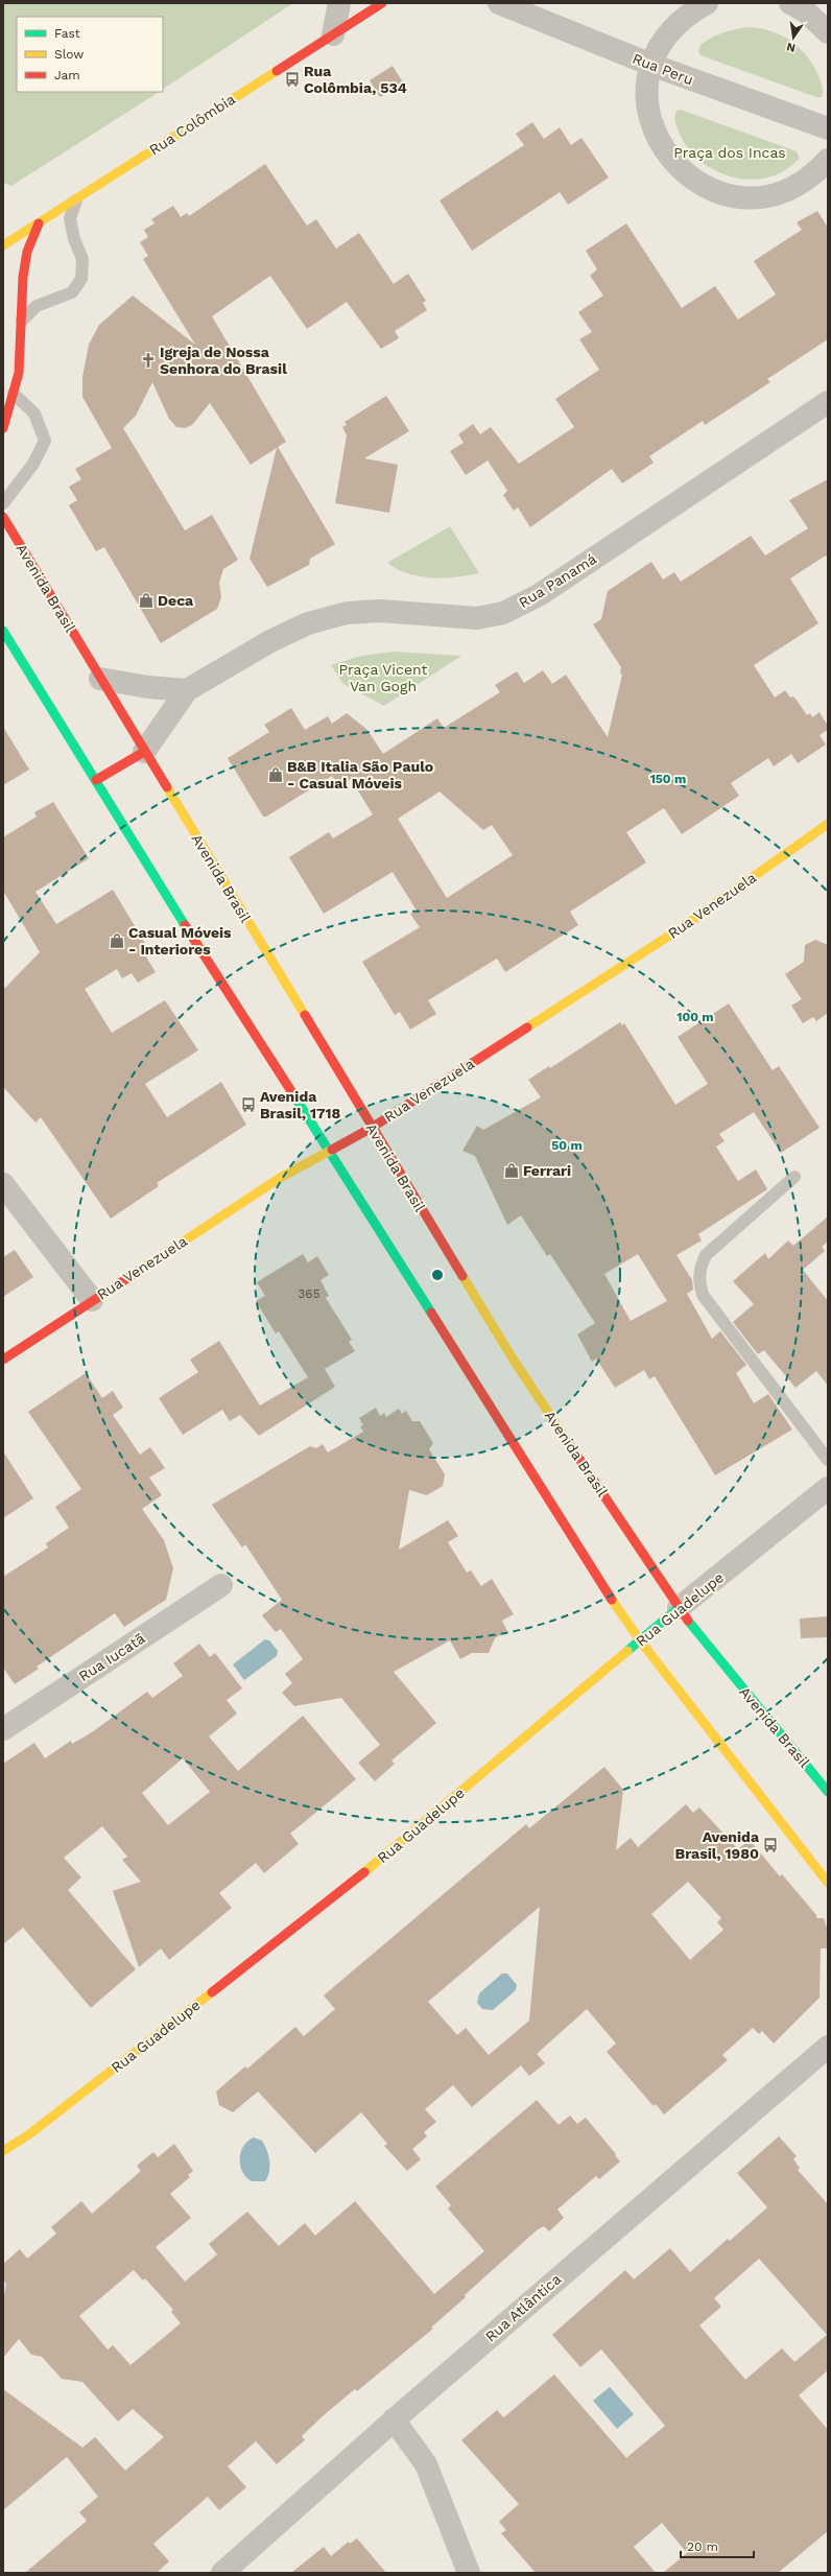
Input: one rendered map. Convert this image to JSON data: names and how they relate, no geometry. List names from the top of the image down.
{
  "streets": {
    "main road": [
      "Rua Colômbia",
      "Avenida Brasil",
      "Rua Venezuela",
      "Rua Guadelupe"
    ],
    "street": [
      "Rua Peru",
      "Rua Panamá",
      "Rua Iucatã",
      "Rua Atlântica"
    ]
  },
  "crossings": [
    ["Rua Panamá", "Avenida Brasil"],
    ["Avenida Brasil", "Rua Venezuela"],
    ["Avenida Brasil", "Rua Guadelupe"]
  ],
  "parks": ["Praça dos Incas", "Praça Vicent Van Gogh"],
  "places": {
    "bus stop": ["Rua Colômbia, 534", "Avenida Brasil, 1718", "Avenida Brasil, 1980"],
    "church": ["Igreja de Nossa Senhora do Brasil"],
    "shop": [
      "Deca",
      "B&B Italia São Paulo - Casual Móveis",
      "Casual Móveis - Interiores",
      "Ferrari"
    ]
  },
  "house_numbers": ["365"],
  "legend": ["Fast", "Slow", "Jam"],
  "scale_bar": "20 m",
  "north": "bottom",
  "rings": ["150 m", "100 m", "50 m"]
}
